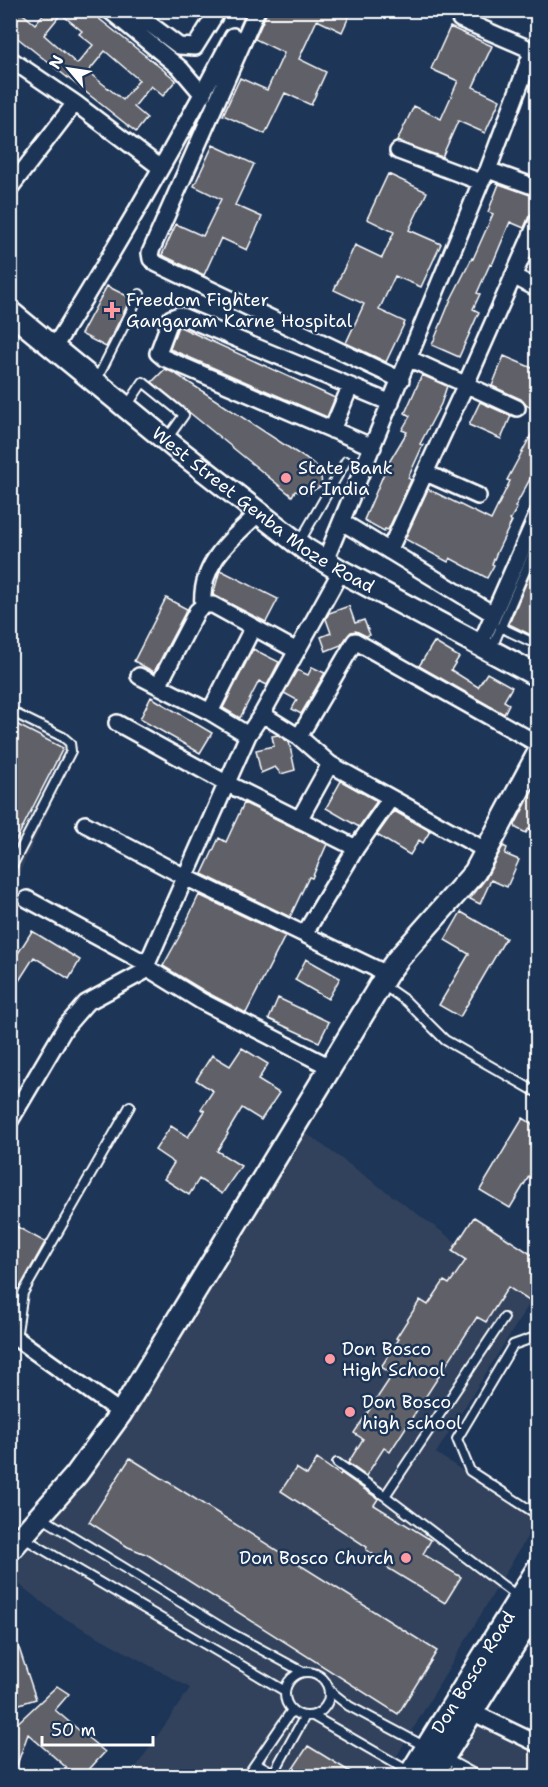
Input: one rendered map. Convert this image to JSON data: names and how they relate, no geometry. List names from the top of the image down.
{
  "streets": {
    "street": ["West Street Genba Moze Road", "Don Bosco Road"]
  },
  "places": {
    "health": ["Freedom Fighter Gangaram Karne Hospital"],
    "other": [
      "State Bank of India",
      "Don Bosco High School",
      "Don Bosco high school",
      "Don Bosco Church"
    ]
  },
  "scale_bar": "50 m",
  "north": "top left"
}
